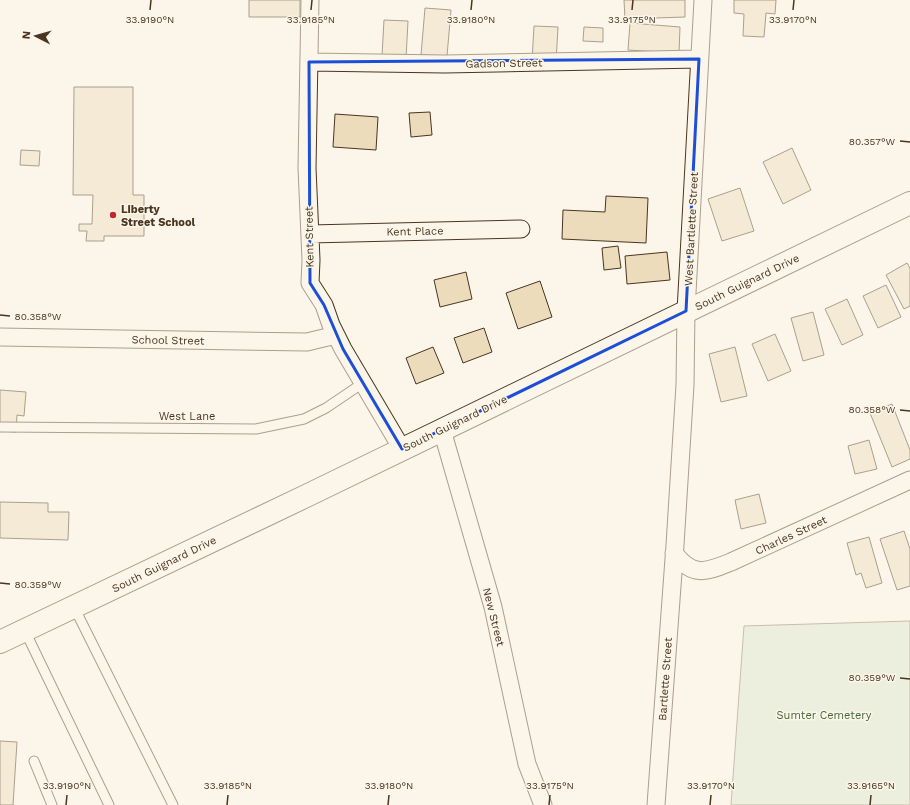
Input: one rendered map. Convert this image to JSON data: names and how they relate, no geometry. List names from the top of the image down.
{
  "streets": {
    "highway": ["South Guignard Drive"],
    "street": [
      "Gadson Street",
      "West Bartlette Street",
      "Kent Place",
      "Kent Street",
      "School Street",
      "Charles Street",
      "New Street",
      "Bartlette Street"
    ],
    "lane": ["West Lane"]
  },
  "crossings": [
    ["Gadson Street", "West Bartlette Street"],
    ["Gadson Street", "Kent Street"],
    ["West Bartlette Street", "South Guignard Drive"],
    ["West Bartlette Street", "Charles Street"],
    ["West Bartlette Street", "Bartlette Street"],
    ["Kent Place", "Kent Street"],
    ["Kent Street", "South Guignard Drive"],
    ["Kent Street", "School Street"],
    ["Kent Street", "West Lane"],
    ["South Guignard Drive", "New Street"],
    ["Charles Street", "Bartlette Street"]
  ],
  "parks": ["Sumter Cemetery"],
  "places": ["Liberty Street School"],
  "north": "left",
  "coordinates": [
    "33.9190°N",
    "33.9185°N",
    "33.9180°N",
    "33.9175°N",
    "33.9170°N",
    "80.357°W",
    "80.358°W",
    "80.359°W",
    "33.9165°N"
  ]
}
